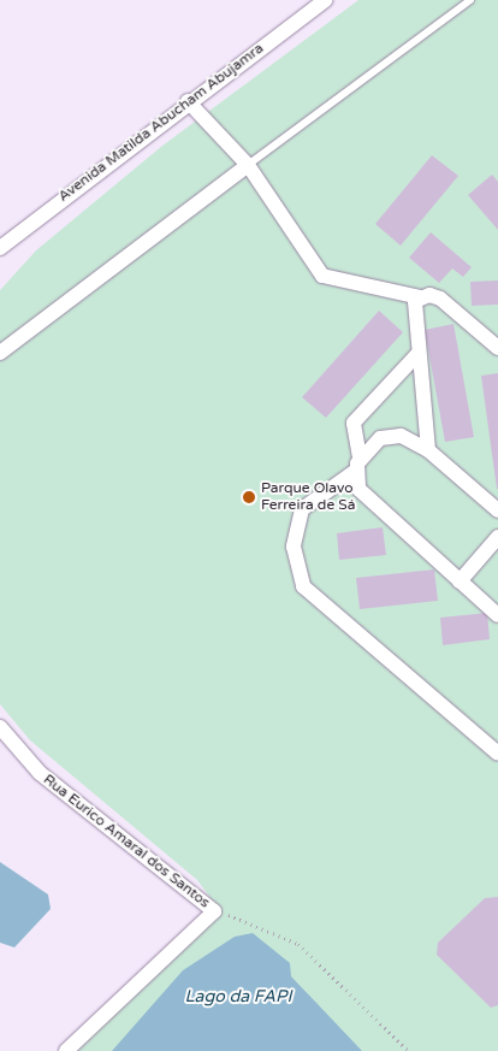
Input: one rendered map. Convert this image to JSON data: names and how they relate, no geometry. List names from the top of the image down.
{
  "streets": {
    "street": ["Avenida Matilda Abucham Abujamra", "Rua Eurico Amaral dos Santos"]
  },
  "water": ["Lago da FAPI"],
  "places": ["Parque Olavo Ferreira de Sá"]
}
